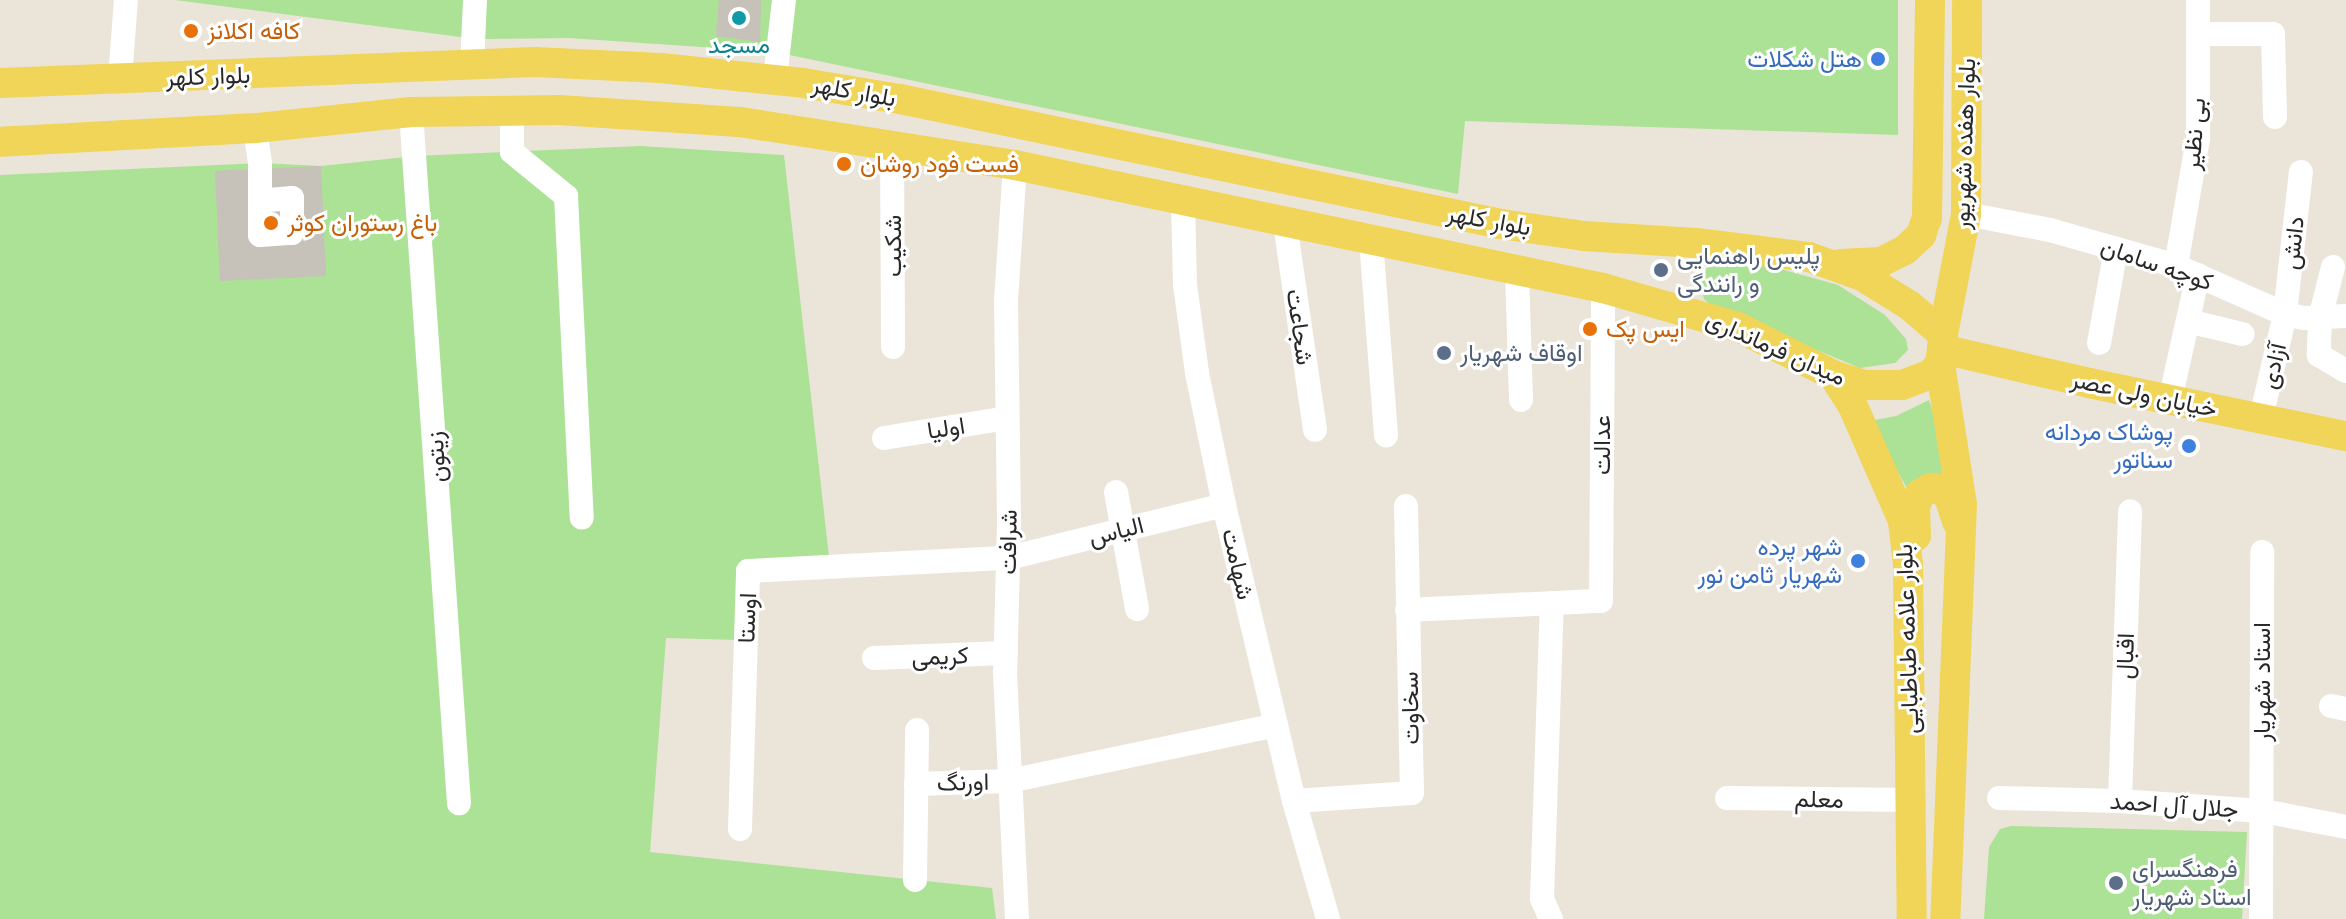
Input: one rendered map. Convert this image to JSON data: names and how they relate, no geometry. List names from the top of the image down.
{
  "streets": {
    "main road": [
      "بلوار کلهر",
      "بلوار هفده شهریور",
      "میدان فرمانداری",
      "خیابان ولی عصر",
      "بلوار علامه طباطبایی"
    ],
    "street": [
      "بی نظیر",
      "دانش",
      "شکیب",
      "کوچه سامان",
      "شجاعت",
      "آزادی",
      "اولیا",
      "عدالت",
      "زیتون",
      "الیاس",
      "شرافت",
      "شهامت",
      "اوستا",
      "کریمی",
      "اقبال",
      "استاد شهریار",
      "سخاوت",
      "اورنگ",
      "معلم",
      "جلال آل احمد"
    ]
  },
  "crossings": [
    ["بلوار کلهر", "بلوار هفده شهریور"],
    ["بلوار کلهر", "شکیب"],
    ["بلوار کلهر", "شجاعت"],
    ["بلوار کلهر", "میدان فرمانداری"],
    ["بلوار کلهر", "عدالت"],
    ["بلوار کلهر", "زیتون"],
    ["بلوار کلهر", "شرافت"],
    ["بلوار کلهر", "شهامت"],
    ["بی نظیر", "کوچه سامان"],
    ["بلوار هفده شهریور", "کوچه سامان"],
    ["بلوار هفده شهریور", "میدان فرمانداری"],
    ["بلوار هفده شهریور", "خیابان ولی عصر"],
    ["بلوار هفده شهریور", "بلوار علامه طباطبایی"],
    ["دانش", "کوچه سامان"],
    ["دانش", "آزادی"],
    ["کوچه سامان", "آزادی"],
    ["میدان فرمانداری", "خیابان ولی عصر"],
    ["میدان فرمانداری", "بلوار علامه طباطبایی"],
    ["آزادی", "خیابان ولی عصر"],
    ["خیابان ولی عصر", "بلوار علامه طباطبایی"],
    ["اولیا", "شرافت"],
    ["الیاس", "شرافت"],
    ["الیاس", "شهامت"],
    ["الیاس", "اوستا"],
    ["شرافت", "اوستا"],
    ["شرافت", "کریمی"],
    ["شرافت", "اورنگ"],
    ["شهامت", "سخاوت"],
    ["شهامت", "اورنگ"],
    ["بلوار علامه طباطبایی", "معلم"],
    ["اقبال", "جلال آل احمد"],
    ["استاد شهریار", "جلال آل احمد"]
  ],
  "places": [
    "مسجد",
    "کافه اکلانز",
    "هتل شکلات",
    "فست فود روشان",
    "باغ رستوران کوثر",
    "پلیس راهنمایی و رانندگی",
    "ایس پک",
    "اوقاف شهریار",
    "پوشاک مردانه سناتور",
    "شهر پرده شهریار ثامن نور",
    "فرهنگسرای استاد شهریار"
  ]
}
